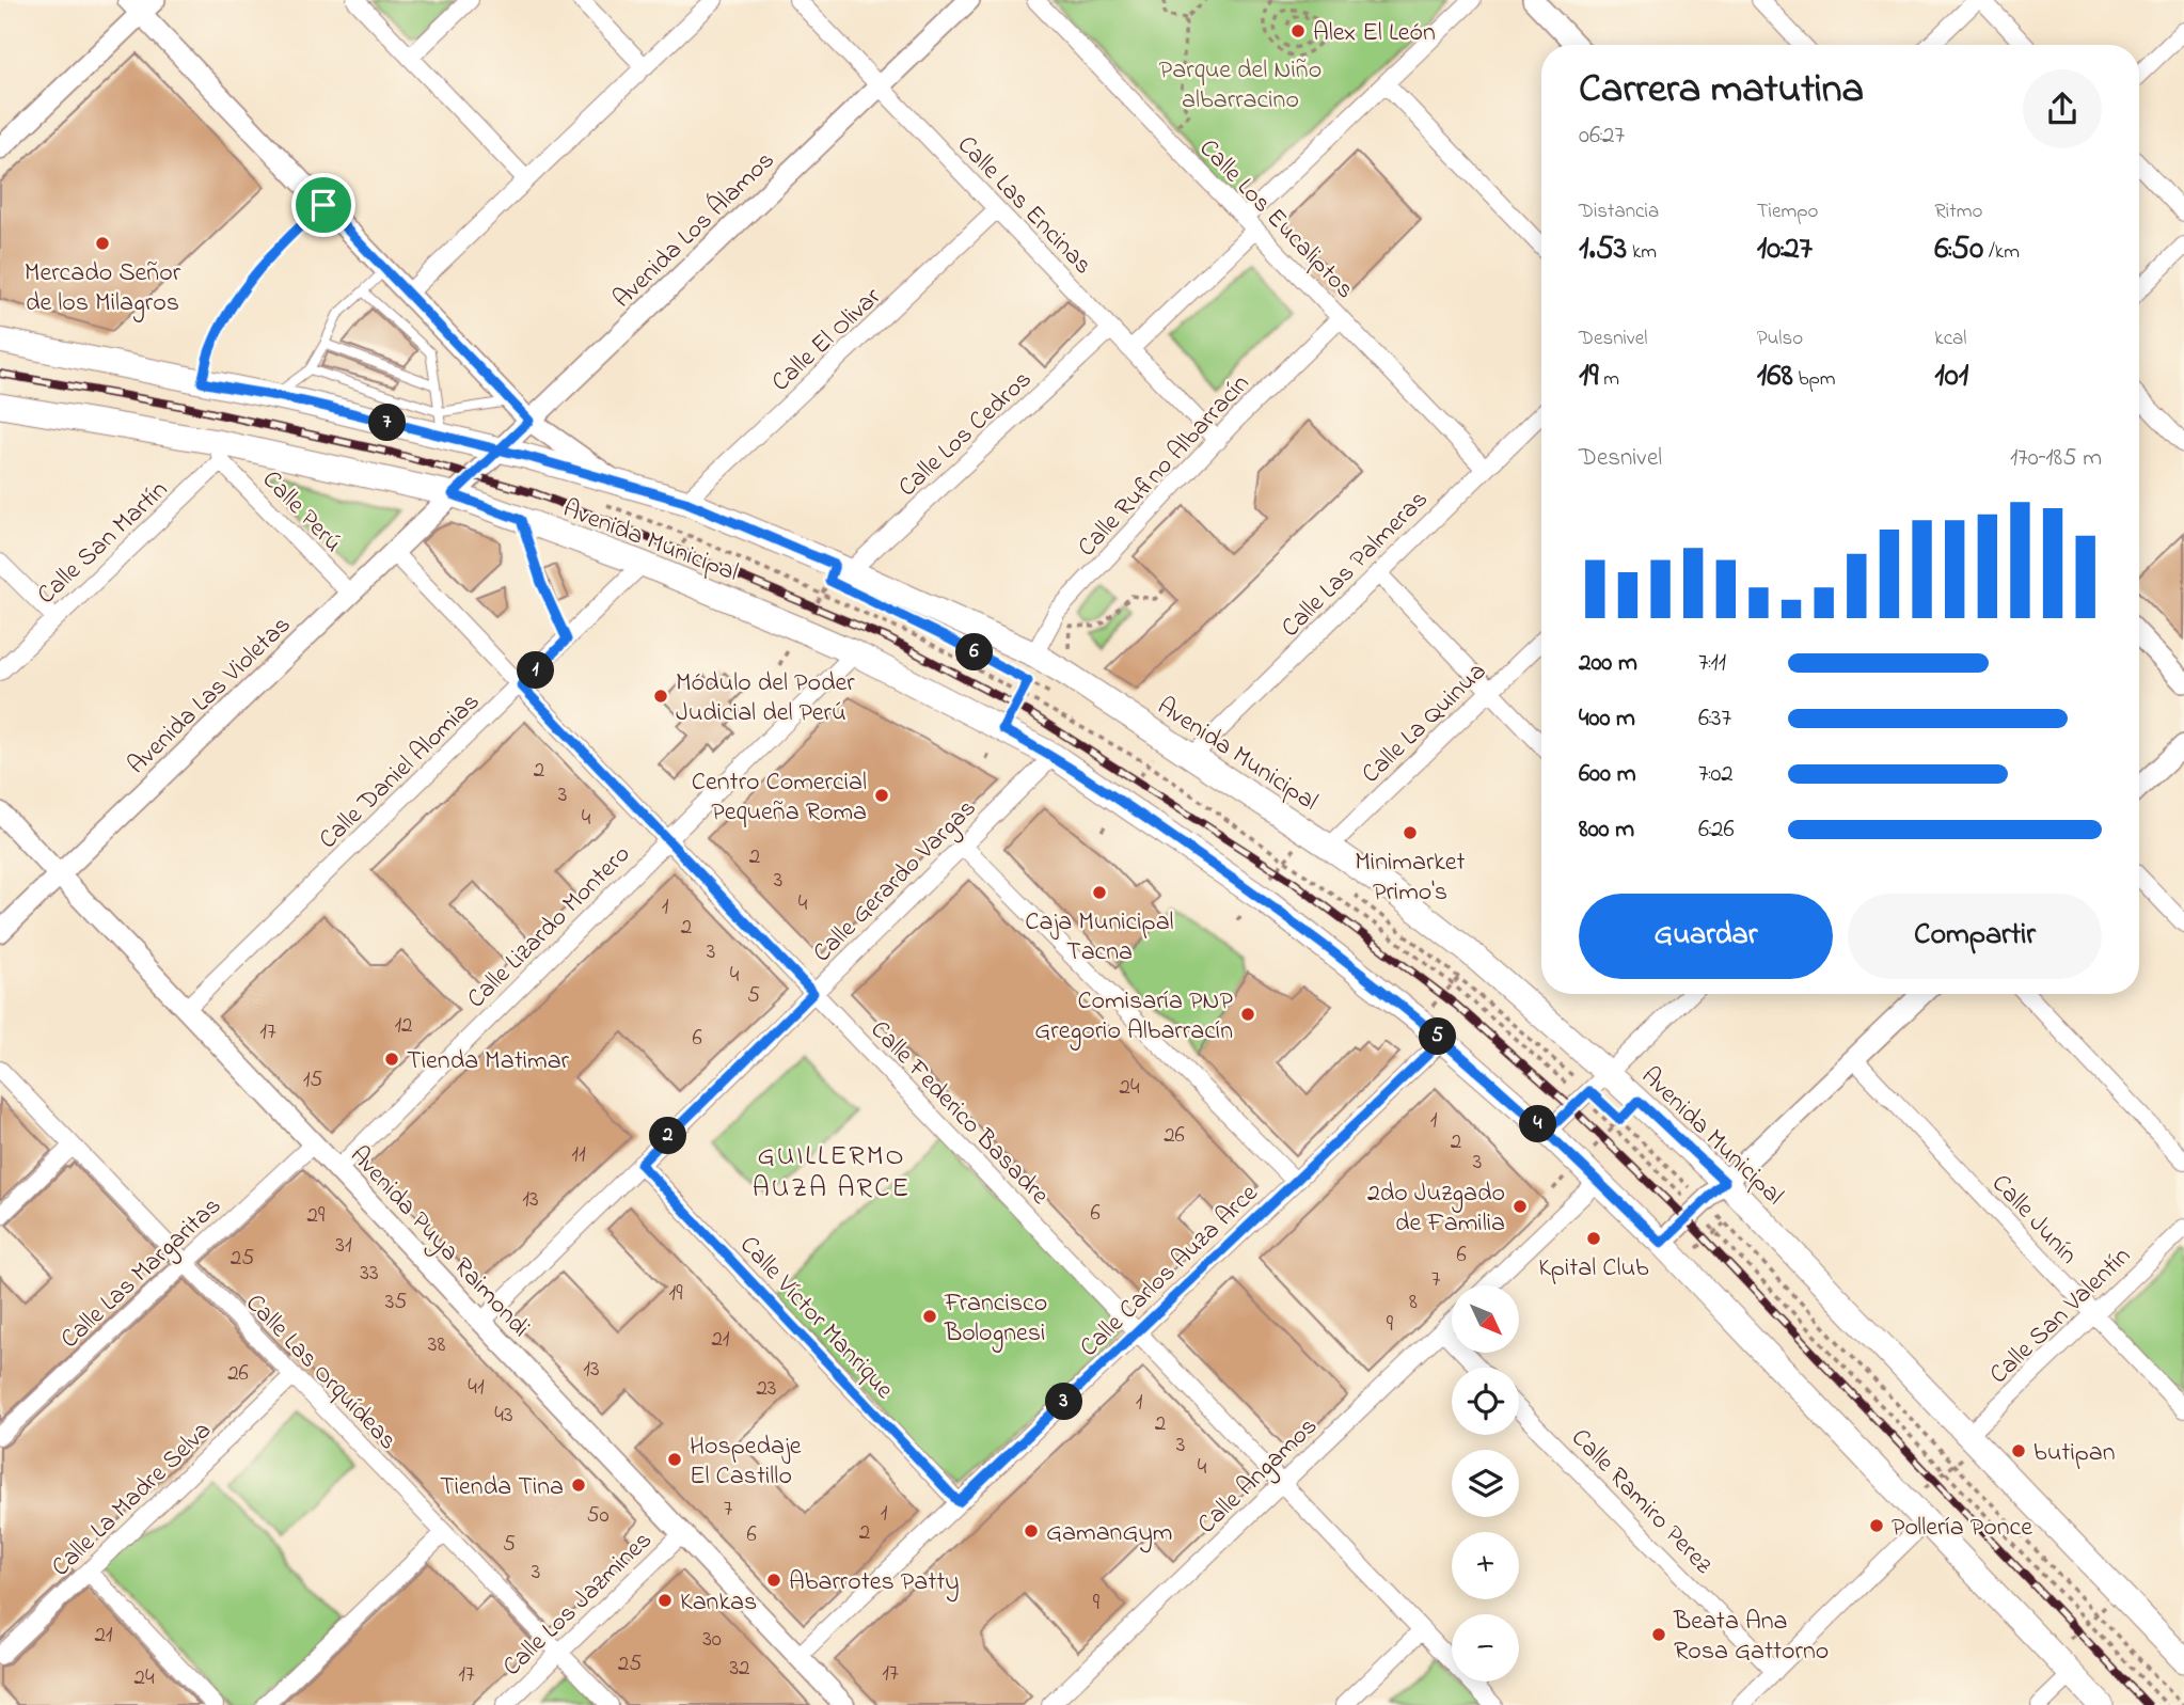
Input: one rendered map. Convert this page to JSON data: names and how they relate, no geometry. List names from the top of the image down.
{
  "streets": {
    "main road": ["Avenida Municipal"],
    "street": [
      "Calle Las Encinas",
      "Calle Los Eucaliptos",
      "Avenida Los Álamos",
      "Calle El Olivar",
      "Calle Los Cedros",
      "Calle Rufino Albarracín",
      "Calle Perú",
      "Calle San Martín",
      "Calle Las Palmeras",
      "Avenida Las Violetas",
      "Calle La Quinua",
      "Calle Daniel Alomias",
      "Calle Gerardo Vargas",
      "Calle Lizardo Montero",
      "Calle Federico Basadre",
      "Calle Junín",
      "Avenida Puya Raimondi",
      "Calle Carlos Auza Arce",
      "Calle Las Margaritas",
      "Calle San Valentín",
      "Calle Víctor Manrique",
      "Calle Las Orquídeas",
      "Calle Angamos",
      "Calle La Madre Selva",
      "Calle Ramiro Perez",
      "Calle Los Jazmines"
    ]
  },
  "crossings": [
    ["Calle Las Encinas", "Avenida Los Álamos"],
    ["Calle Las Encinas", "Calle El Olivar"],
    ["Calle Las Encinas", "Calle Los Cedros"],
    ["Calle Las Encinas", "Calle Rufino Albarracín"],
    ["Calle Los Eucaliptos", "Calle Rufino Albarracín"],
    ["Calle Los Eucaliptos", "Calle Las Palmeras"],
    ["Avenida Los Álamos", "Avenida Municipal"],
    ["Avenida Los Álamos", "Avenida Las Violetas"],
    ["Calle El Olivar", "Avenida Municipal"],
    ["Calle Los Cedros", "Avenida Municipal"],
    ["Calle Rufino Albarracín", "Avenida Municipal"],
    ["Calle Perú", "Avenida Municipal"],
    ["Calle Perú", "Calle San Martín"],
    ["Calle Perú", "Avenida Las Violetas"],
    ["Avenida Municipal", "Calle San Martín"],
    ["Avenida Municipal", "Calle Las Palmeras"],
    ["Avenida Municipal", "Avenida Las Violetas"],
    ["Avenida Municipal", "Calle La Quinua"],
    ["Avenida Municipal", "Calle Daniel Alomias"],
    ["Avenida Municipal", "Calle Gerardo Vargas"],
    ["Avenida Municipal", "Calle Lizardo Montero"],
    ["Avenida Municipal", "Calle Carlos Auza Arce"],
    ["Avenida Municipal", "Calle San Valentín"],
    ["Avenida Las Violetas", "Calle Federico Basadre"],
    ["Avenida Las Violetas", "Avenida Puya Raimondi"],
    ["Calle Daniel Alomias", "Calle Federico Basadre"],
    ["Calle Daniel Alomias", "Avenida Puya Raimondi"],
    ["Calle Gerardo Vargas", "Calle Federico Basadre"],
    ["Calle Gerardo Vargas", "Avenida Puya Raimondi"],
    ["Calle Gerardo Vargas", "Calle Víctor Manrique"],
    ["Calle Lizardo Montero", "Calle Federico Basadre"],
    ["Calle Lizardo Montero", "Avenida Puya Raimondi"],
    ["Calle Federico Basadre", "Calle Carlos Auza Arce"],
    ["Calle Federico Basadre", "Calle Angamos"],
    ["Calle Junín", "Calle San Valentín"],
    ["Avenida Puya Raimondi", "Calle Carlos Auza Arce"],
    ["Avenida Puya Raimondi", "Calle Las Margaritas"],
    ["Avenida Puya Raimondi", "Calle Los Jazmines"],
    ["Calle Carlos Auza Arce", "Calle Víctor Manrique"],
    ["Calle Las Margaritas", "Calle Las Orquídeas"],
    ["Calle Las Orquídeas", "Calle La Madre Selva"],
    ["Calle Las Orquídeas", "Calle Los Jazmines"]
  ],
  "districts": ["GUILLERMO AUZA ARCE"],
  "parks": ["Parque del Niño albarracino"],
  "places": [
    "Alex El León",
    "Mercado Señor de los Milagros",
    "Módulo del Poder Judicial del Perú",
    "Centro Comercial Pequeña Roma",
    "Minimarket Primo's",
    "Caja Municipal Tacna",
    "Comisaría PNP Gregorio Albarracín",
    "Tienda Matimar",
    "2do Juzgado de Familia",
    "Kpital Club",
    "Francisco Bolognesi",
    "butipan",
    "Hospedaje El Castillo",
    "Tienda Tina",
    "Pollería Ponce",
    "GamanGym",
    "Abarrotes Patty",
    "Kankas",
    "Beata Ana Rosa Gattorno"
  ],
  "house_numbers": [
    "2",
    "3",
    "4",
    "2",
    "3",
    "4",
    "1",
    "2",
    "3",
    "4",
    "5",
    "12",
    "17",
    "6",
    "15",
    "24",
    "1",
    "26",
    "2",
    "11",
    "3",
    "13",
    "6",
    "29",
    "31",
    "6",
    "25",
    "33",
    "7",
    "19",
    "35",
    "8",
    "9",
    "21",
    "38",
    "13",
    "26",
    "41",
    "23",
    "1",
    "43",
    "2",
    "3",
    "4",
    "7",
    "1",
    "50",
    "2",
    "6",
    "5",
    "3",
    "9",
    "21",
    "30",
    "25",
    "32",
    "17",
    "17",
    "24"
  ],
  "north": "bottom right",
  "page": {
    "heading": ["Carrera matutina", "06:27"],
    "stats": [
      ["Distancia", "1.53 km"],
      ["Tiempo", "10:27"],
      ["Ritmo", "6:50 /km"],
      ["Desnivel", "19 m"],
      ["Pulso", "168 bpm"],
      ["kcal", "101"]
    ],
    "pins": [
      "7",
      "6",
      "1",
      "5",
      "4",
      "2",
      "3"
    ],
    "chart": ["Desnivel", "170–185 m"],
    "list": [
      {
        "name": "200 m",
        "note": "7:11"
      },
      {
        "name": "400 m",
        "note": "6:37"
      },
      {
        "name": "600 m",
        "note": "7:02"
      },
      {
        "name": "800 m",
        "note": "6:26"
      }
    ],
    "buttons": ["Guardar", "Compartir"],
    "map_buttons": ["+", "−"]
  }
}
